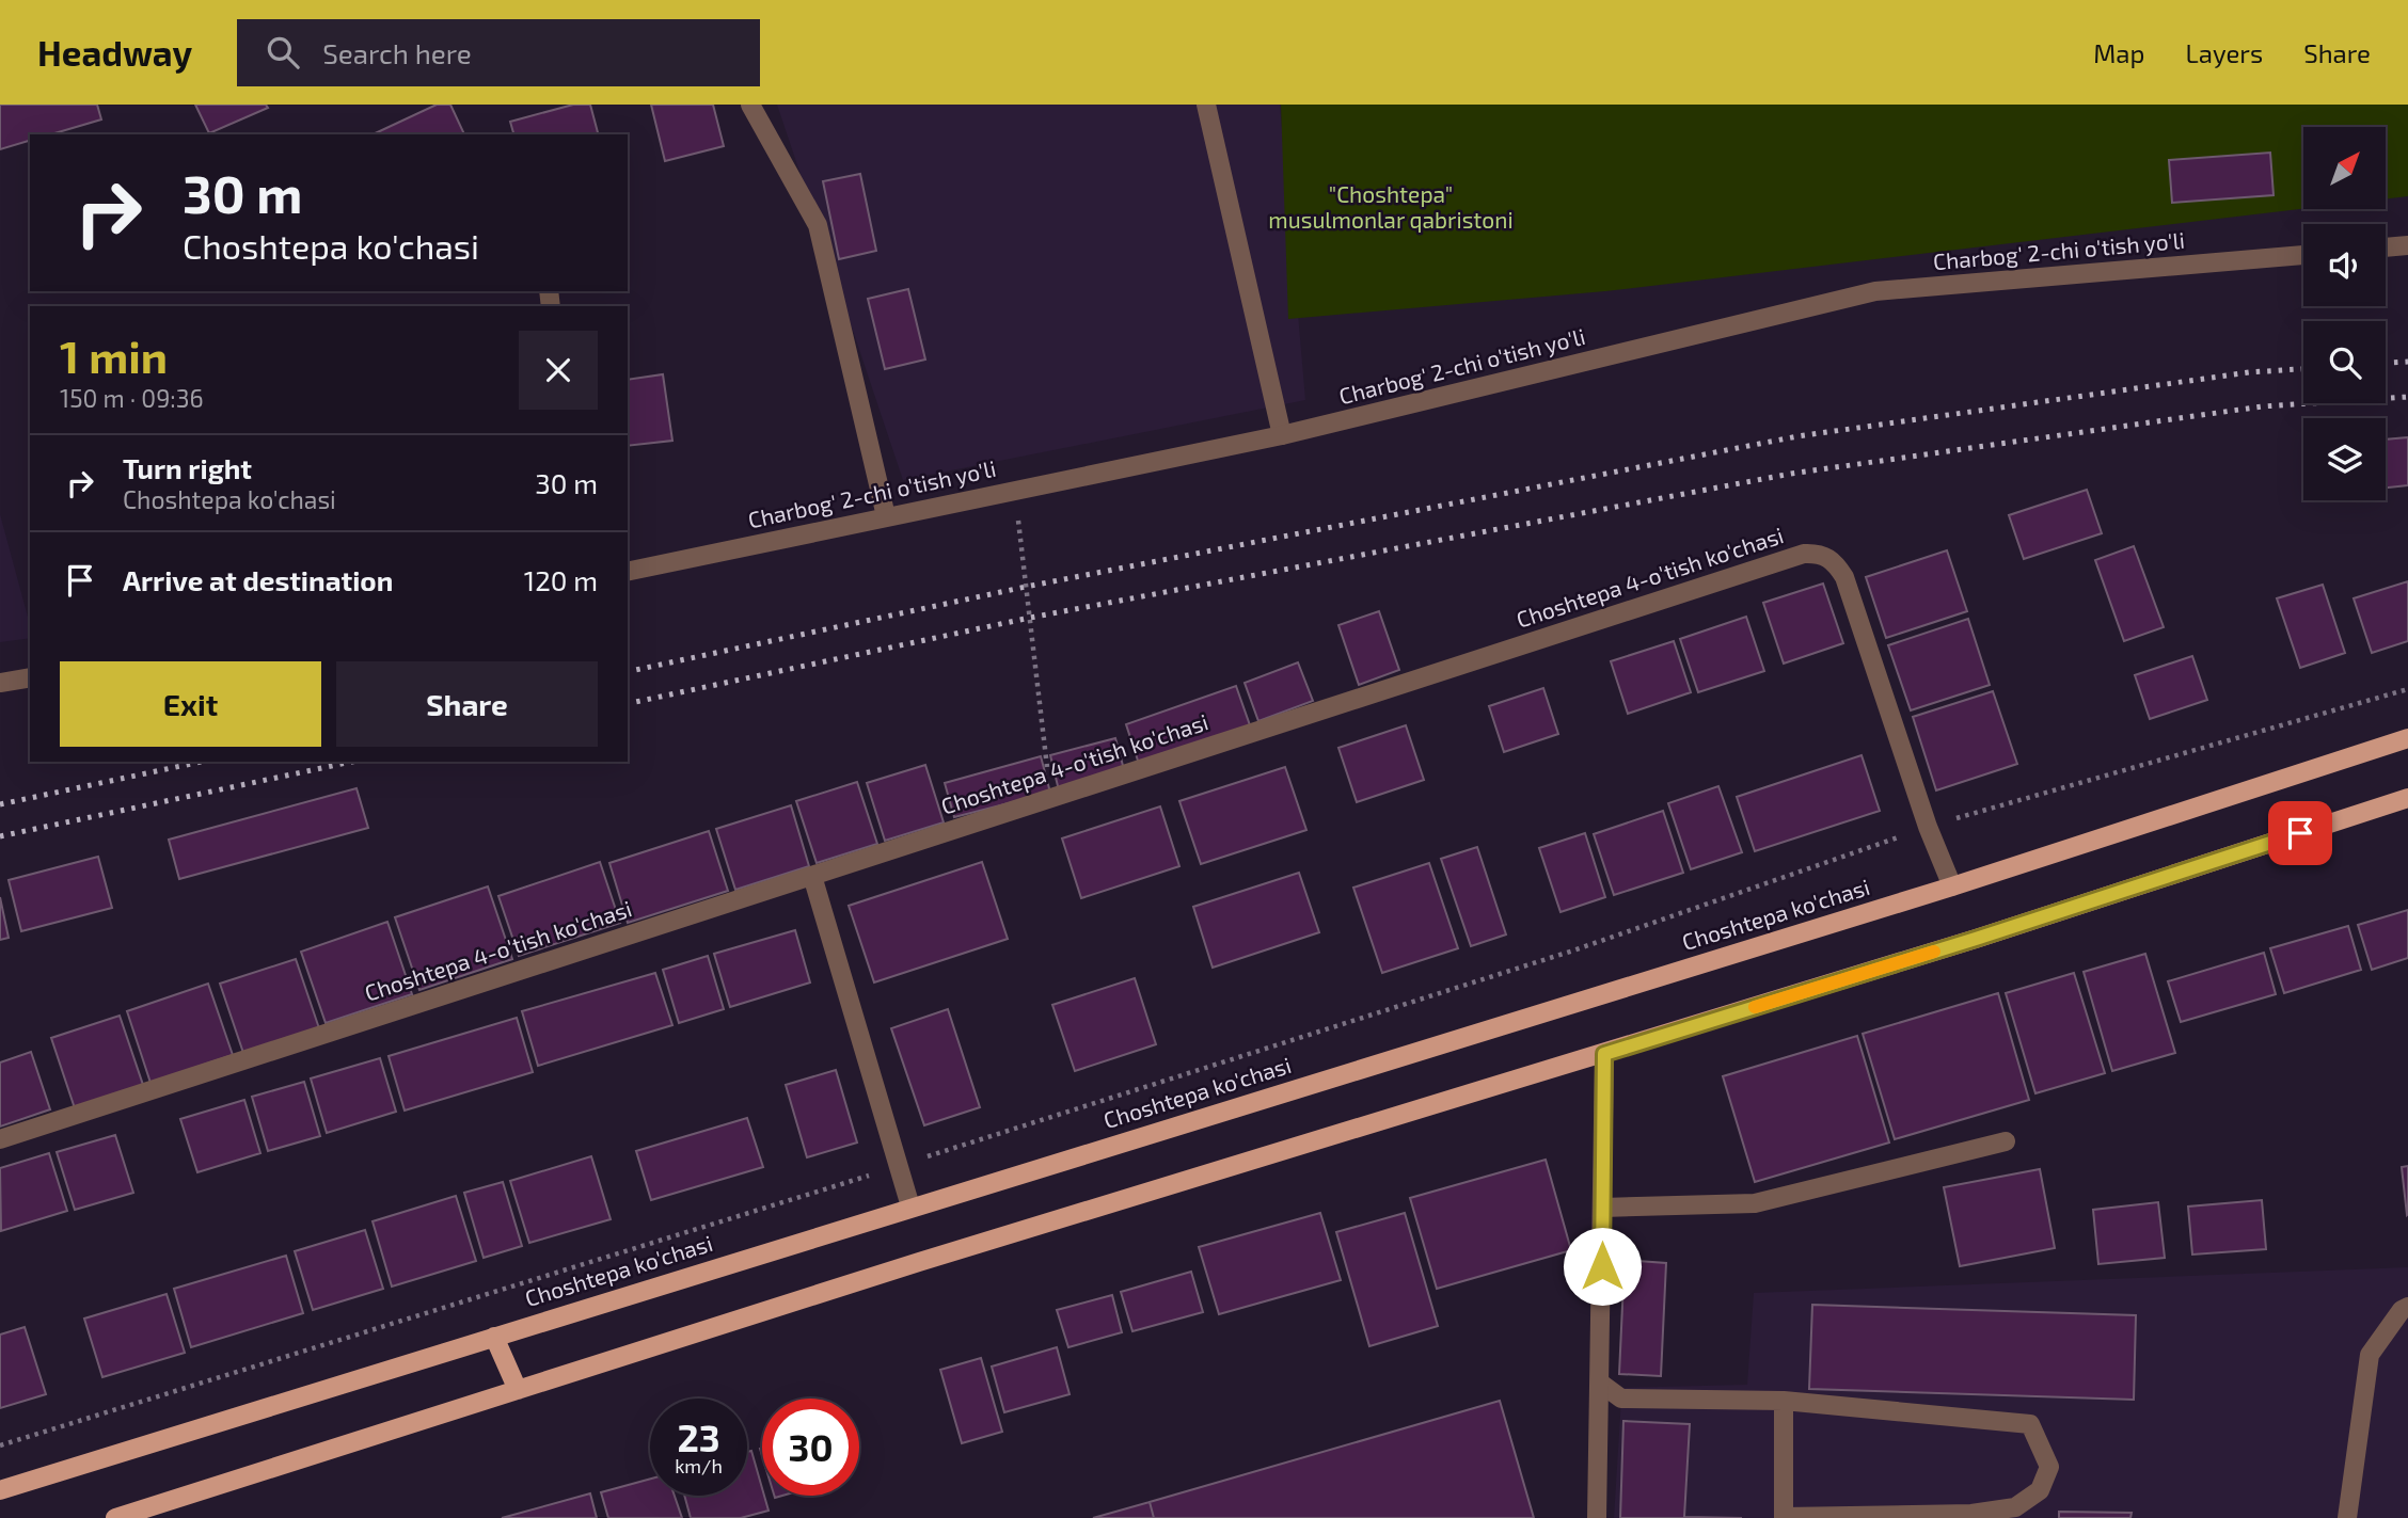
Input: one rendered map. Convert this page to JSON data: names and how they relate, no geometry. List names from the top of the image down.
{
  "streets": {
    "main road": ["Choshtepa ko'chasi"],
    "street": ["Charbog' 2-chi o'tish yo'li", "Choshtepa 4-o'tish ko'chasi"]
  },
  "crossings": [
    ["Choshtepa 4-o'tish ko'chasi", "Choshtepa ko'chasi"]
  ],
  "parks": ["\"Choshtepa\" musulmonlar qabristoni"],
  "north": "top right",
  "page": {
    "header": "Headway",
    "search": "Search here",
    "nav": ["Map", "Layers", "Share"],
    "turn": ["30 m", "Choshtepa ko'chasi"],
    "heading": ["1 min", "150 m · 09:36"],
    "list": [
      {
        "name": "Turn right",
        "note": "Choshtepa ko'chasi",
        "value": "30 m"
      },
      {
        "name": "Arrive at destination",
        "value": "120 m"
      }
    ],
    "buttons": ["Exit", "Share"],
    "speed": "23 km/h",
    "limit": "30"
  }
}
